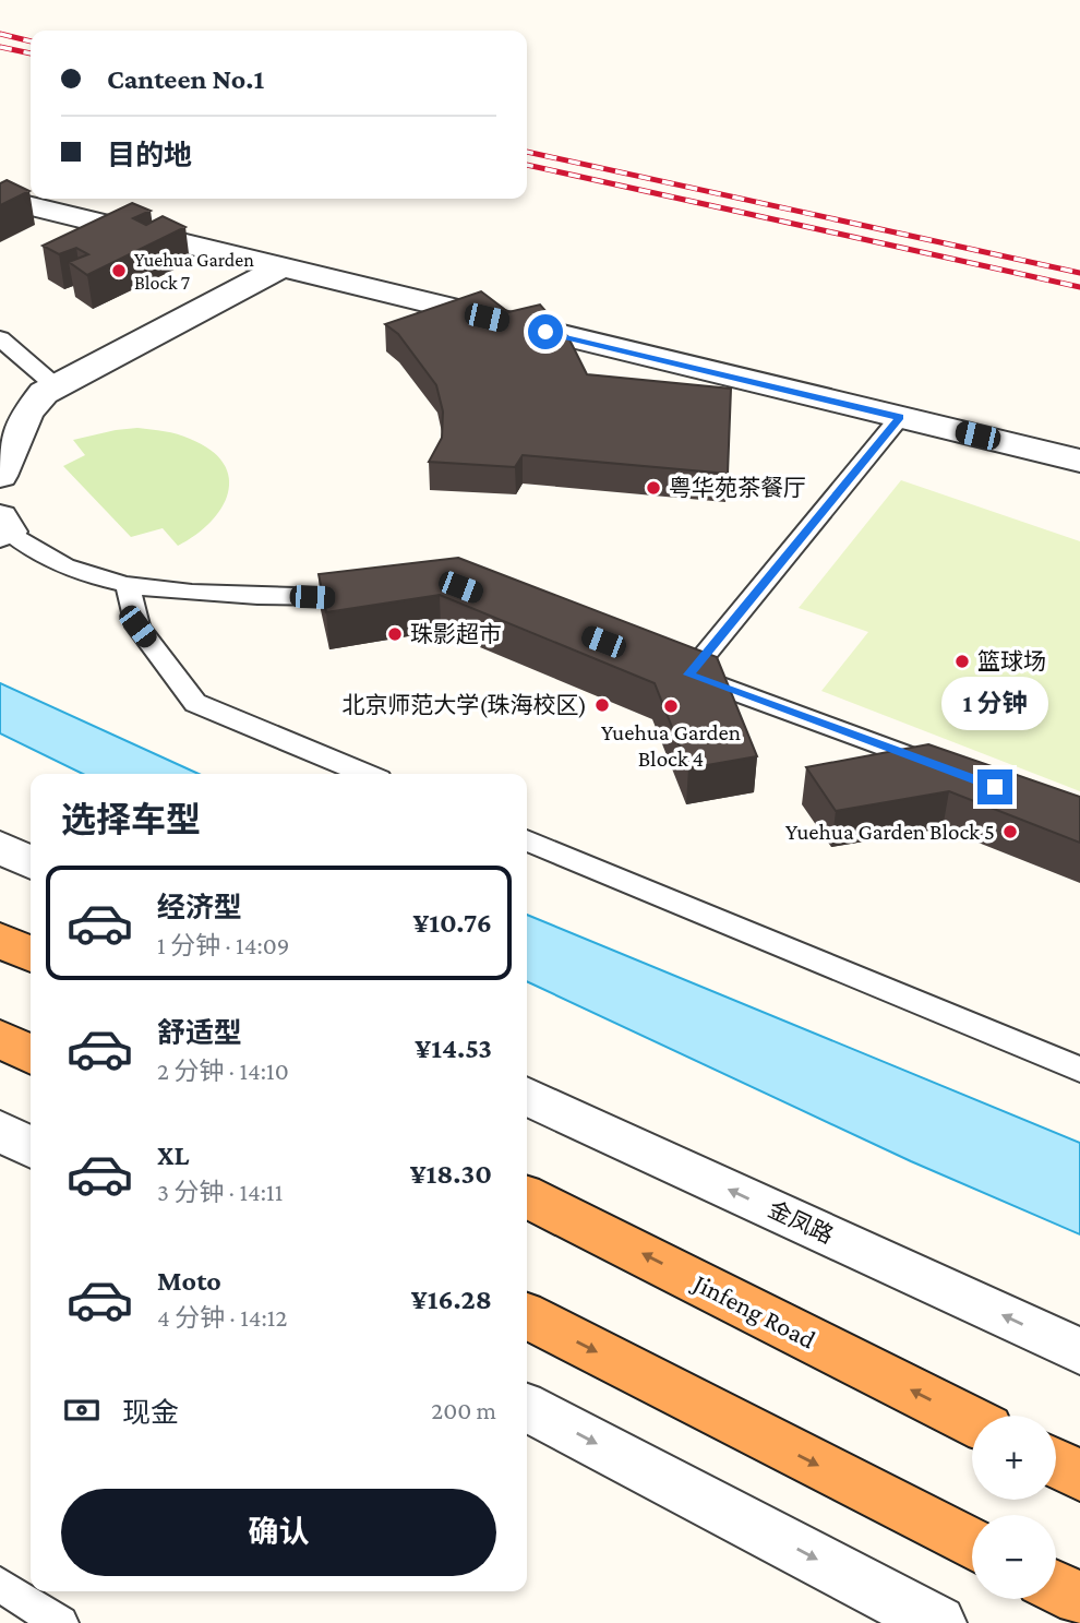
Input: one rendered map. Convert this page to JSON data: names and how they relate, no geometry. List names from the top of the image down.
{
  "streets": {
    "highway": ["Jinfeng Road"],
    "street": ["金凤路"]
  },
  "places": [
    "Yuehua Garden Block 7",
    "粤华苑茶餐厅",
    "珠影超市",
    "篮球场",
    "北京师范大学(珠海校区)",
    "Yuehua Garden Block 4",
    "Yuehua Garden Block 5"
  ],
  "page": {
    "banner": ["Canteen No.1", "目的地"],
    "bubble": "1 分钟",
    "heading": "选择车型",
    "list": [
      {
        "name": "经济型",
        "note": "1 分钟 · 14:09",
        "value": "¥10.76"
      },
      {
        "name": "舒适型",
        "note": "2 分钟 · 14:10",
        "value": "¥14.53"
      },
      {
        "name": "XL",
        "note": "3 分钟 · 14:11",
        "value": "¥18.30"
      },
      {
        "name": "Moto",
        "note": "4 分钟 · 14:12",
        "value": "¥16.28"
      }
    ],
    "pay": ["现金", "200 m"],
    "map_buttons": ["+", "−"],
    "buttons": "确认"
  }
}
